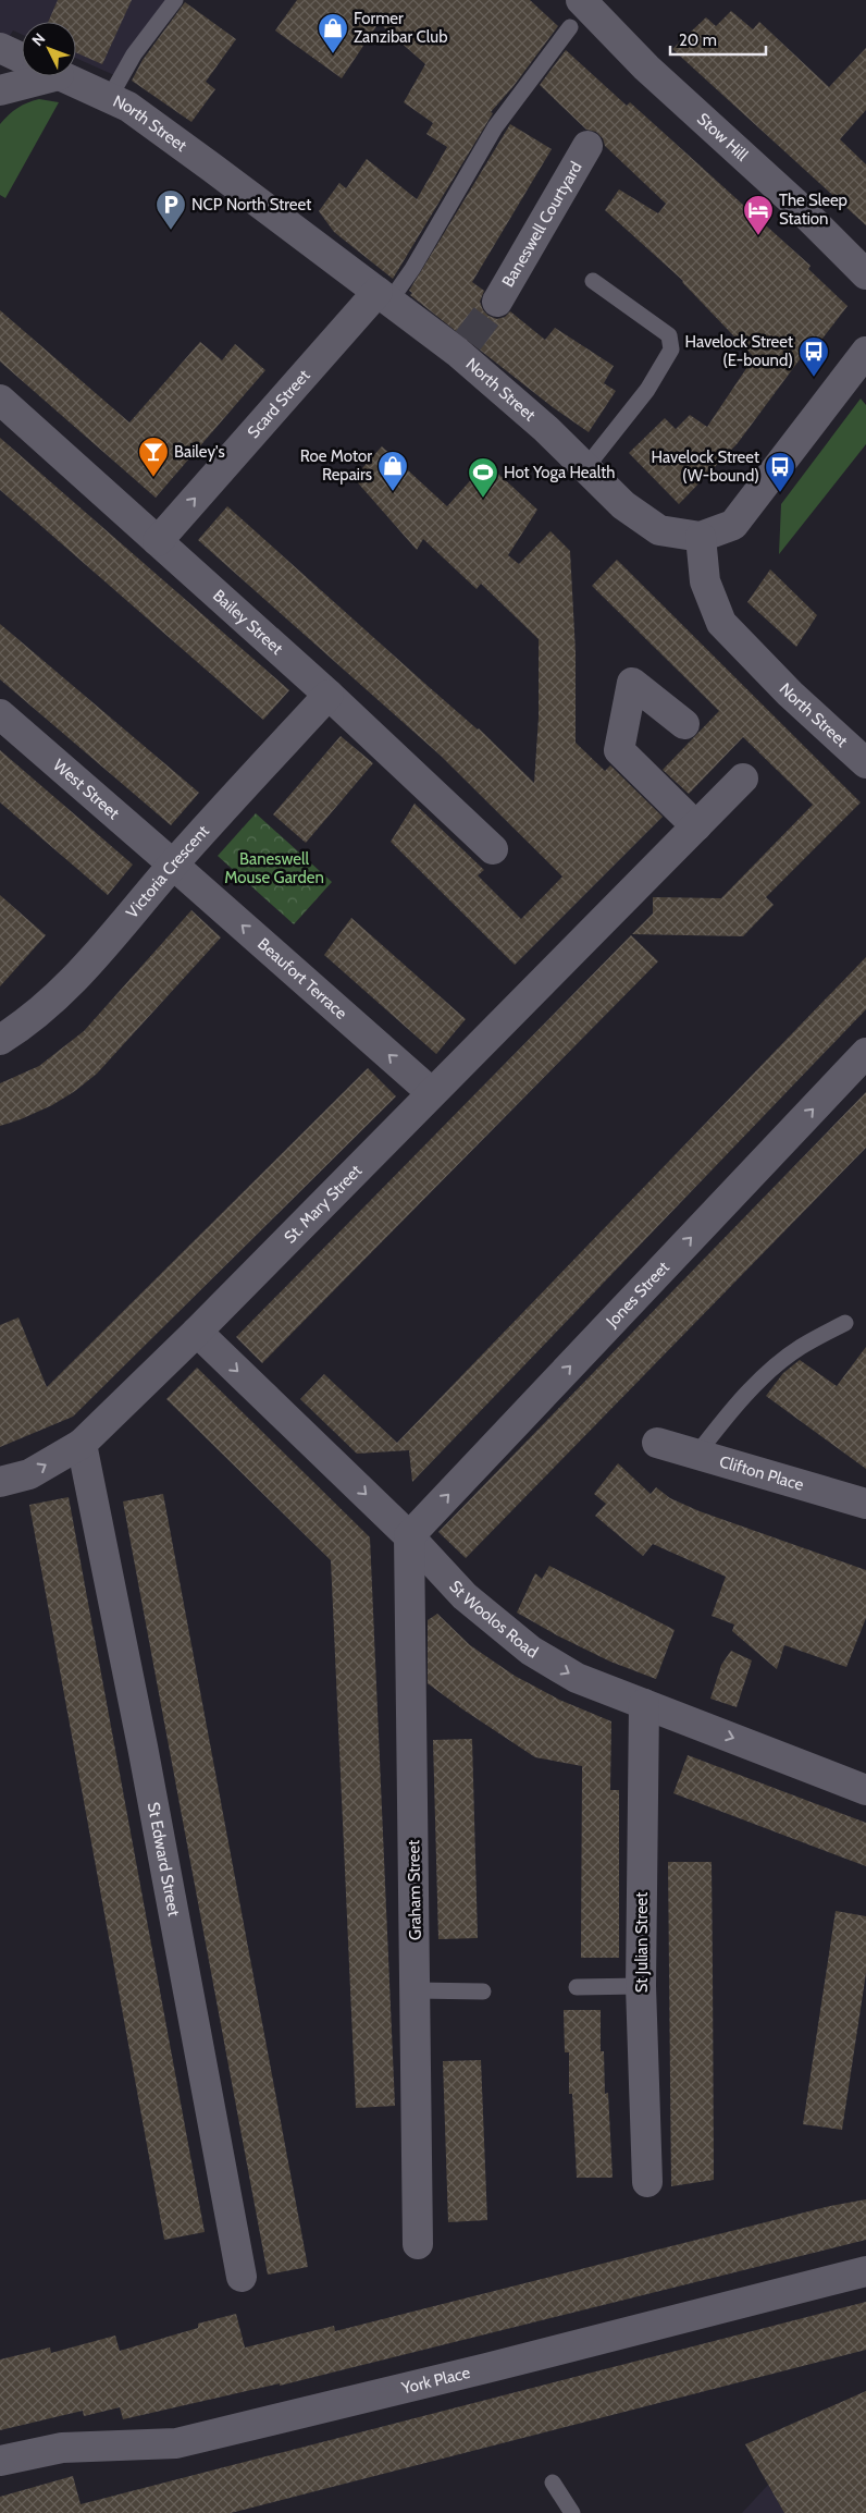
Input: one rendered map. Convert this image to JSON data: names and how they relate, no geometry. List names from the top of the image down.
{
  "streets": {
    "street": [
      "North Street",
      "Stow Hill",
      "Baneswell Courtyard",
      "Scard Street",
      "Bailey Street",
      "West Street",
      "Victoria Crescent",
      "Beaufort Terrace",
      "St. Mary Street",
      "Jones Street",
      "Clifton Place",
      "St Woolos Road",
      "St Edward Street",
      "Graham Street",
      "St Julian Street",
      "York Place"
    ]
  },
  "crossings": [
    ["North Street", "Scard Street"],
    ["Scard Street", "Bailey Street"],
    ["Bailey Street", "Victoria Crescent"],
    ["West Street", "Victoria Crescent"],
    ["West Street", "Beaufort Terrace"],
    ["Victoria Crescent", "Beaufort Terrace"],
    ["Beaufort Terrace", "St. Mary Street"],
    ["St. Mary Street", "St Woolos Road"],
    ["St. Mary Street", "St Edward Street"],
    ["Jones Street", "St Woolos Road"],
    ["Jones Street", "Graham Street"],
    ["St Woolos Road", "Graham Street"],
    ["St Woolos Road", "St Julian Street"]
  ],
  "one_way": [
    "Scard Street",
    "Beaufort Terrace",
    "Jones Street",
    "St Woolos Road"
  ],
  "parks": ["Baneswell Mouse Garden"],
  "places": {
    "shop": ["Former Zanzibar Club", "Roe Motor Repairs"],
    "parking": ["NCP North Street"],
    "hotel": ["The Sleep Station"],
    "bus stop": ["Havelock Street (E-bound)", "Havelock Street (W-bound)"],
    "bar": ["Bailey's"],
    "sports": ["Hot Yoga Health"]
  },
  "scale_bar": "20 m",
  "north": "top left"
}
